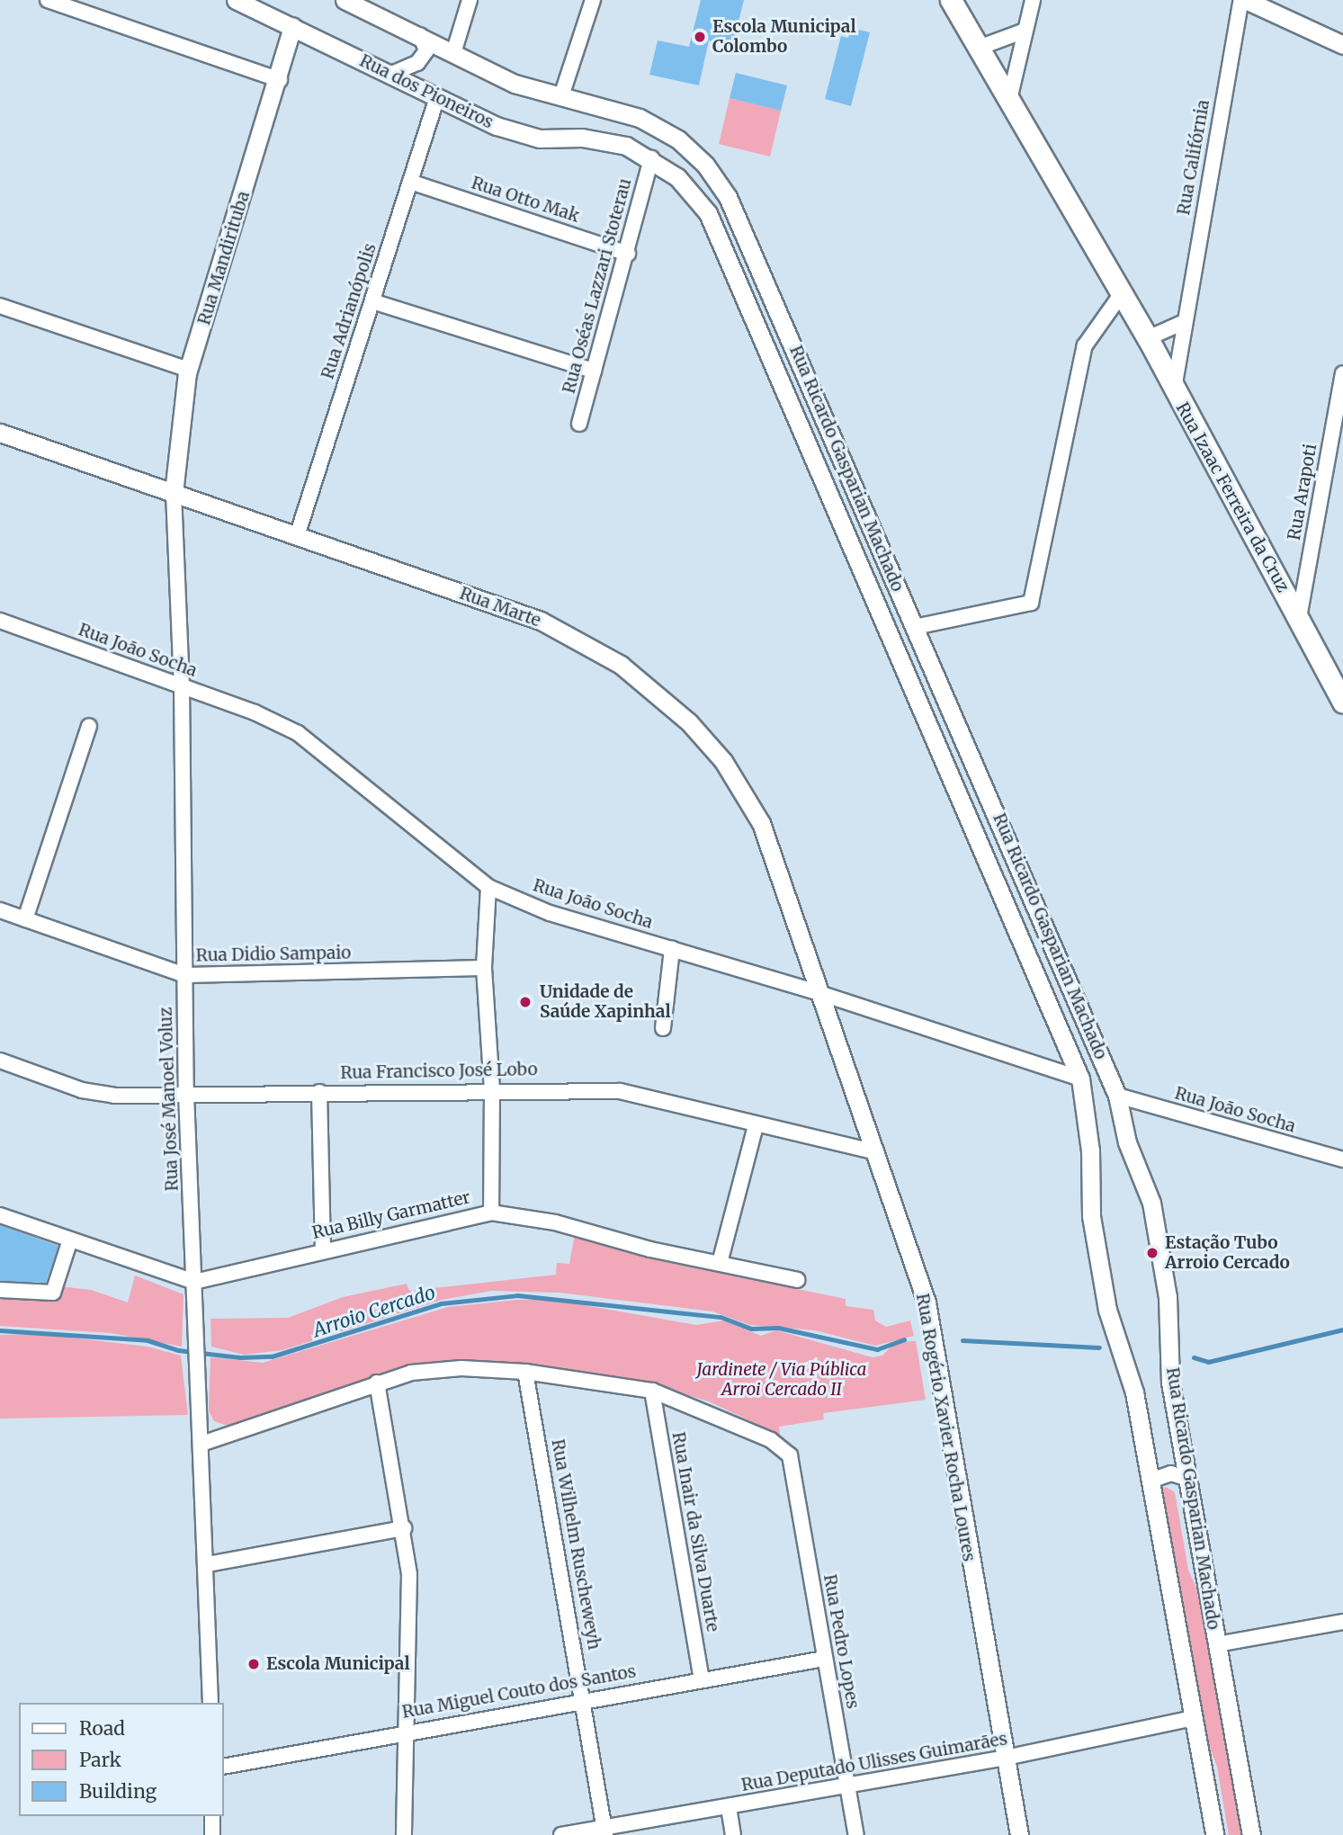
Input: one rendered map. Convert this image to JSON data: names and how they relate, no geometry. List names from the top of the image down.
{
  "streets": {
    "main road": ["Rua Izaac Ferreira da Cruz"],
    "street": [
      "Rua dos Pioneiros",
      "Rua Califórnia",
      "Rua Otto Mak",
      "Rua Mandirituba",
      "Rua Oséas Lazzari Stoterau",
      "Rua Adrianópolis",
      "Rua Ricardo Gasparian Machado",
      "Rua Arapoti",
      "Rua Marte",
      "Rua João Socha",
      "Rua Didio Sampaio",
      "Rua Francisco José Lobo",
      "Rua José Manoel Voluz",
      "Rua Billy Garmatter",
      "Rua Rogério Xavier Rocha Loures",
      "Rua Inair da Silva Duarte",
      "Rua Wilhelm Ruscheweyh",
      "Rua Pedro Lopes",
      "Rua Miguel Couto dos Santos",
      "Rua Deputado Ulisses Guimarães"
    ]
  },
  "crossings": [
    ["Rua dos Pioneiros", "Rua Mandirituba"],
    ["Rua dos Pioneiros", "Rua Adrianópolis"],
    ["Rua dos Pioneiros", "Rua Ricardo Gasparian Machado"],
    ["Rua Califórnia", "Rua Izaac Ferreira da Cruz"],
    ["Rua Otto Mak", "Rua Oséas Lazzari Stoterau"],
    ["Rua Otto Mak", "Rua Adrianópolis"],
    ["Rua Mandirituba", "Rua Marte"],
    ["Rua Mandirituba", "Rua José Manoel Voluz"],
    ["Rua Oséas Lazzari Stoterau", "Rua Ricardo Gasparian Machado"],
    ["Rua Adrianópolis", "Rua Marte"],
    ["Rua Ricardo Gasparian Machado", "Rua João Socha"],
    ["Rua Ricardo Gasparian Machado", "Rua Deputado Ulisses Guimarães"],
    ["Rua Arapoti", "Rua Izaac Ferreira da Cruz"],
    ["Rua Marte", "Rua João Socha"],
    ["Rua Marte", "Rua José Manoel Voluz"],
    ["Rua Marte", "Rua Rogério Xavier Rocha Loures"],
    ["Rua João Socha", "Rua José Manoel Voluz"],
    ["Rua João Socha", "Rua Rogério Xavier Rocha Loures"],
    ["Rua Didio Sampaio", "Rua José Manoel Voluz"],
    ["Rua Francisco José Lobo", "Rua José Manoel Voluz"],
    ["Rua Francisco José Lobo", "Rua Rogério Xavier Rocha Loures"],
    ["Rua José Manoel Voluz", "Rua Billy Garmatter"],
    ["Rua Rogério Xavier Rocha Loures", "Rua Deputado Ulisses Guimarães"],
    ["Rua Inair da Silva Duarte", "Rua Pedro Lopes"],
    ["Rua Inair da Silva Duarte", "Rua Miguel Couto dos Santos"],
    ["Rua Wilhelm Ruscheweyh", "Rua Miguel Couto dos Santos"],
    ["Rua Wilhelm Ruscheweyh", "Rua Deputado Ulisses Guimarães"],
    ["Rua Pedro Lopes", "Rua Miguel Couto dos Santos"],
    ["Rua Pedro Lopes", "Rua Deputado Ulisses Guimarães"]
  ],
  "water": ["Arroio Cercado"],
  "parks": ["Jardinete / Via Pública Arroi Cercado II"],
  "places": [
    "Escola Municipal Colombo",
    "Unidade de Saúde Xapinhal",
    "Estação Tubo Arroio Cercado",
    "Escola Municipal"
  ],
  "legend": ["Road", "Park", "Building"]
}
